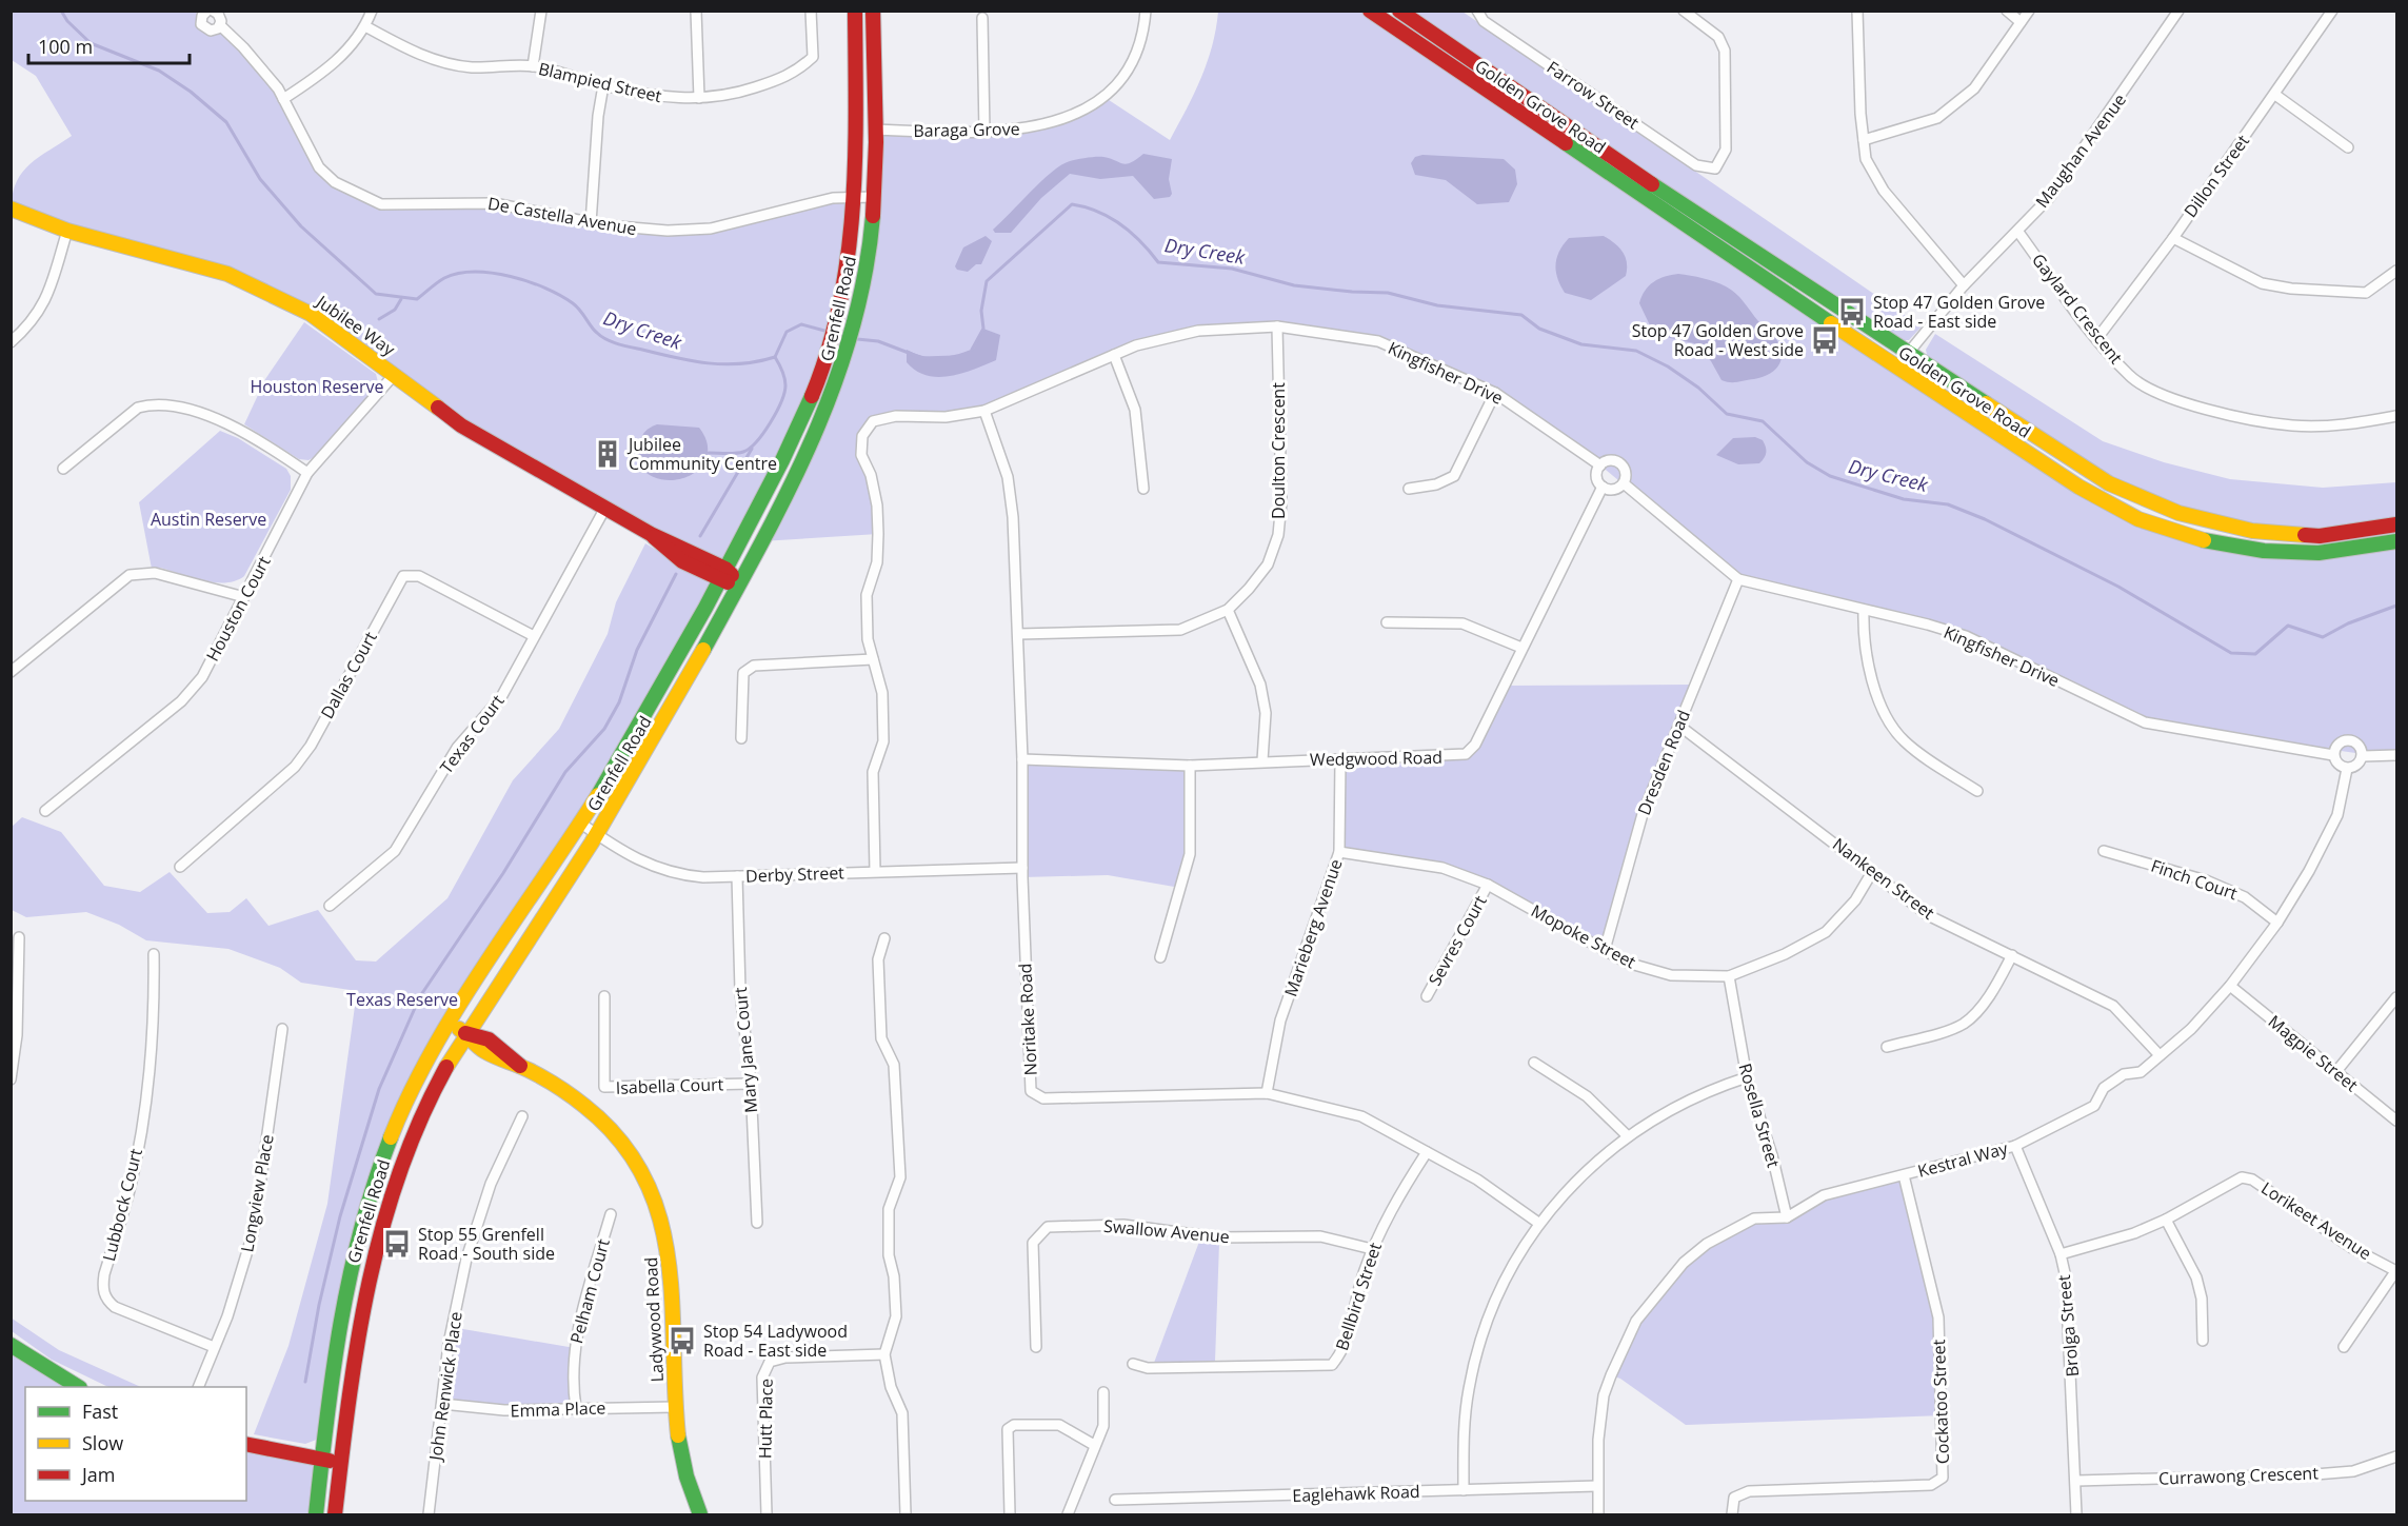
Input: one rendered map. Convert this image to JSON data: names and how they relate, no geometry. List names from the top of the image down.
{
  "streets": {
    "main road": [
      "Golden Grove Road",
      "Grenfell Road",
      "Jubilee Way",
      "Ladywood Road"
    ],
    "street": [
      "Blampied Street",
      "Farrow Street",
      "Baraga Grove",
      "Maughan Avenue",
      "Dillon Street",
      "De Castella Avenue",
      "Gaylard Crescent",
      "Kingfisher Drive",
      "Doulton Crescent",
      "Houston Court",
      "Dallas Court",
      "Texas Court",
      "Wedgwood Road",
      "Dresden Road",
      "Derby Street",
      "Nankeen Street",
      "Finch Court",
      "Marieberg Avenue",
      "Mopoke Street",
      "Sevres Court",
      "Noritake Road",
      "Mary Jane Court",
      "Magpie Street",
      "Isabella Court",
      "Rosella Street",
      "Kestral Way",
      "Longview Place",
      "Lubbock Court",
      "Lorikeet Avenue",
      "Swallow Avenue",
      "Pelham Court",
      "Bellbird Street",
      "Brolga Street",
      "John Renwick Place",
      "Cockatoo Street",
      "Emma Place",
      "Hutt Place",
      "Currawong Crescent",
      "Eaglehawk Road"
    ]
  },
  "crossings": [
    ["Golden Grove Road", "Maughan Avenue"],
    ["Baraga Grove", "Grenfell Road"],
    ["Maughan Avenue", "Gaylard Crescent"],
    ["Dillon Street", "Gaylard Crescent"],
    ["De Castella Avenue", "Grenfell Road"],
    ["Grenfell Road", "Jubilee Way"],
    ["Grenfell Road", "Derby Street"],
    ["Grenfell Road", "Ladywood Road"],
    ["Jubilee Way", "Houston Court"],
    ["Jubilee Way", "Texas Court"],
    ["Kingfisher Drive", "Doulton Crescent"],
    ["Kingfisher Drive", "Wedgwood Road"],
    ["Kingfisher Drive", "Dresden Road"],
    ["Kingfisher Drive", "Derby Street"],
    ["Kingfisher Drive", "Noritake Road"],
    ["Kingfisher Drive", "Kestral Way"],
    ["Doulton Crescent", "Noritake Road"],
    ["Dallas Court", "Texas Court"],
    ["Wedgwood Road", "Marieberg Avenue"],
    ["Wedgwood Road", "Noritake Road"],
    ["Dresden Road", "Nankeen Street"],
    ["Dresden Road", "Mopoke Street"],
    ["Derby Street", "Noritake Road"],
    ["Derby Street", "Mary Jane Court"],
    ["Nankeen Street", "Mopoke Street"],
    ["Nankeen Street", "Kestral Way"],
    ["Finch Court", "Kestral Way"],
    ["Marieberg Avenue", "Mopoke Street"],
    ["Marieberg Avenue", "Noritake Road"],
    ["Mopoke Street", "Sevres Court"],
    ["Mopoke Street", "Rosella Street"],
    ["Noritake Road", "Bellbird Street"],
    ["Mary Jane Court", "Isabella Court"],
    ["Magpie Street", "Kestral Way"],
    ["Rosella Street", "Kestral Way"],
    ["Kestral Way", "Brolga Street"],
    ["Kestral Way", "Cockatoo Street"],
    ["Kestral Way", "Eaglehawk Road"],
    ["Longview Place", "Lubbock Court"],
    ["Lorikeet Avenue", "Brolga Street"],
    ["Swallow Avenue", "Bellbird Street"],
    ["Pelham Court", "Emma Place"],
    ["Ladywood Road", "Emma Place"],
    ["Brolga Street", "Currawong Crescent"],
    ["John Renwick Place", "Emma Place"]
  ],
  "water": ["Dry Creek"],
  "parks": ["Houston Reserve", "Austin Reserve", "Texas Reserve"],
  "places": {
    "bus stop": [
      "Stop 47 Golden Grove Road - East side",
      "Stop 47 Golden Grove Road - West side",
      "Stop 55 Grenfell Road - South side",
      "Stop 54 Ladywood Road - East side"
    ],
    "building": ["Jubilee Community Centre"]
  },
  "legend": ["Fast", "Slow", "Jam"],
  "scale_bar": "100 m"
}
